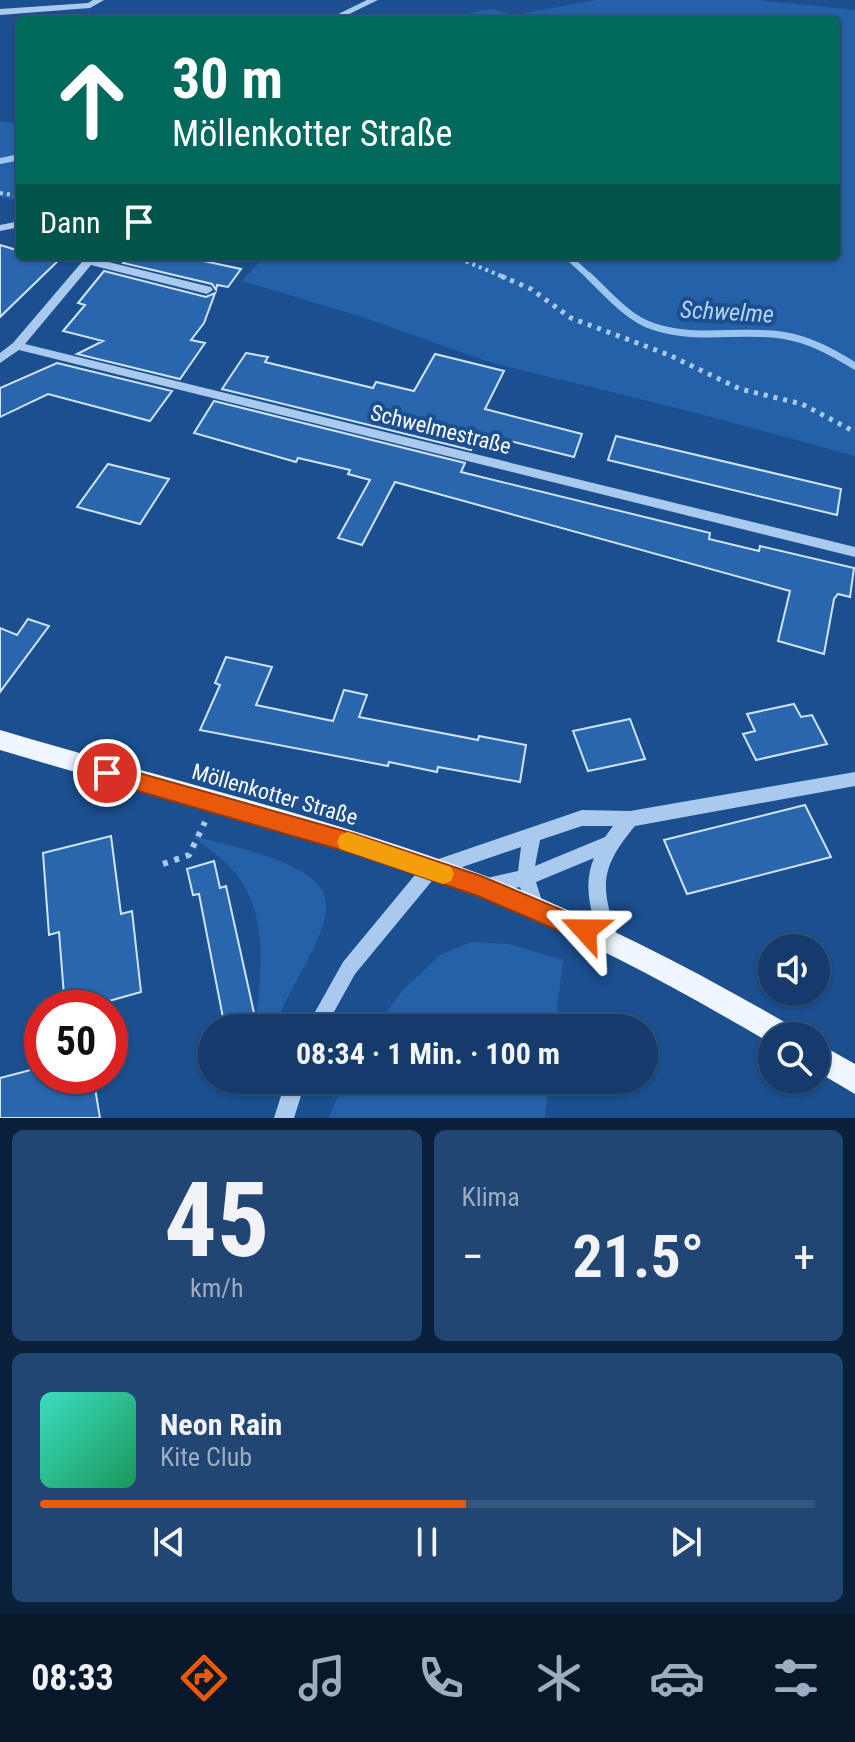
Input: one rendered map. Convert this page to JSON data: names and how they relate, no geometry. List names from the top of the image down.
{
  "streets": {
    "main road": ["Möllenkotter Straße"],
    "street": ["Schwelmestraße"]
  },
  "water": ["Schwelme"],
  "page": {
    "turn": ["30 m", "Möllenkotter Straße"],
    "then": "Dann",
    "limit": "50",
    "trip": "08:34 · 1 Min. · 100 m",
    "tile": [
      ["45", "km/h"],
      "Klima"
    ],
    "heat": ["−", "21.5°", "+"],
    "song": ["Neon Rain", "Kite Club"],
    "tabs": "08:33"
  }
}
